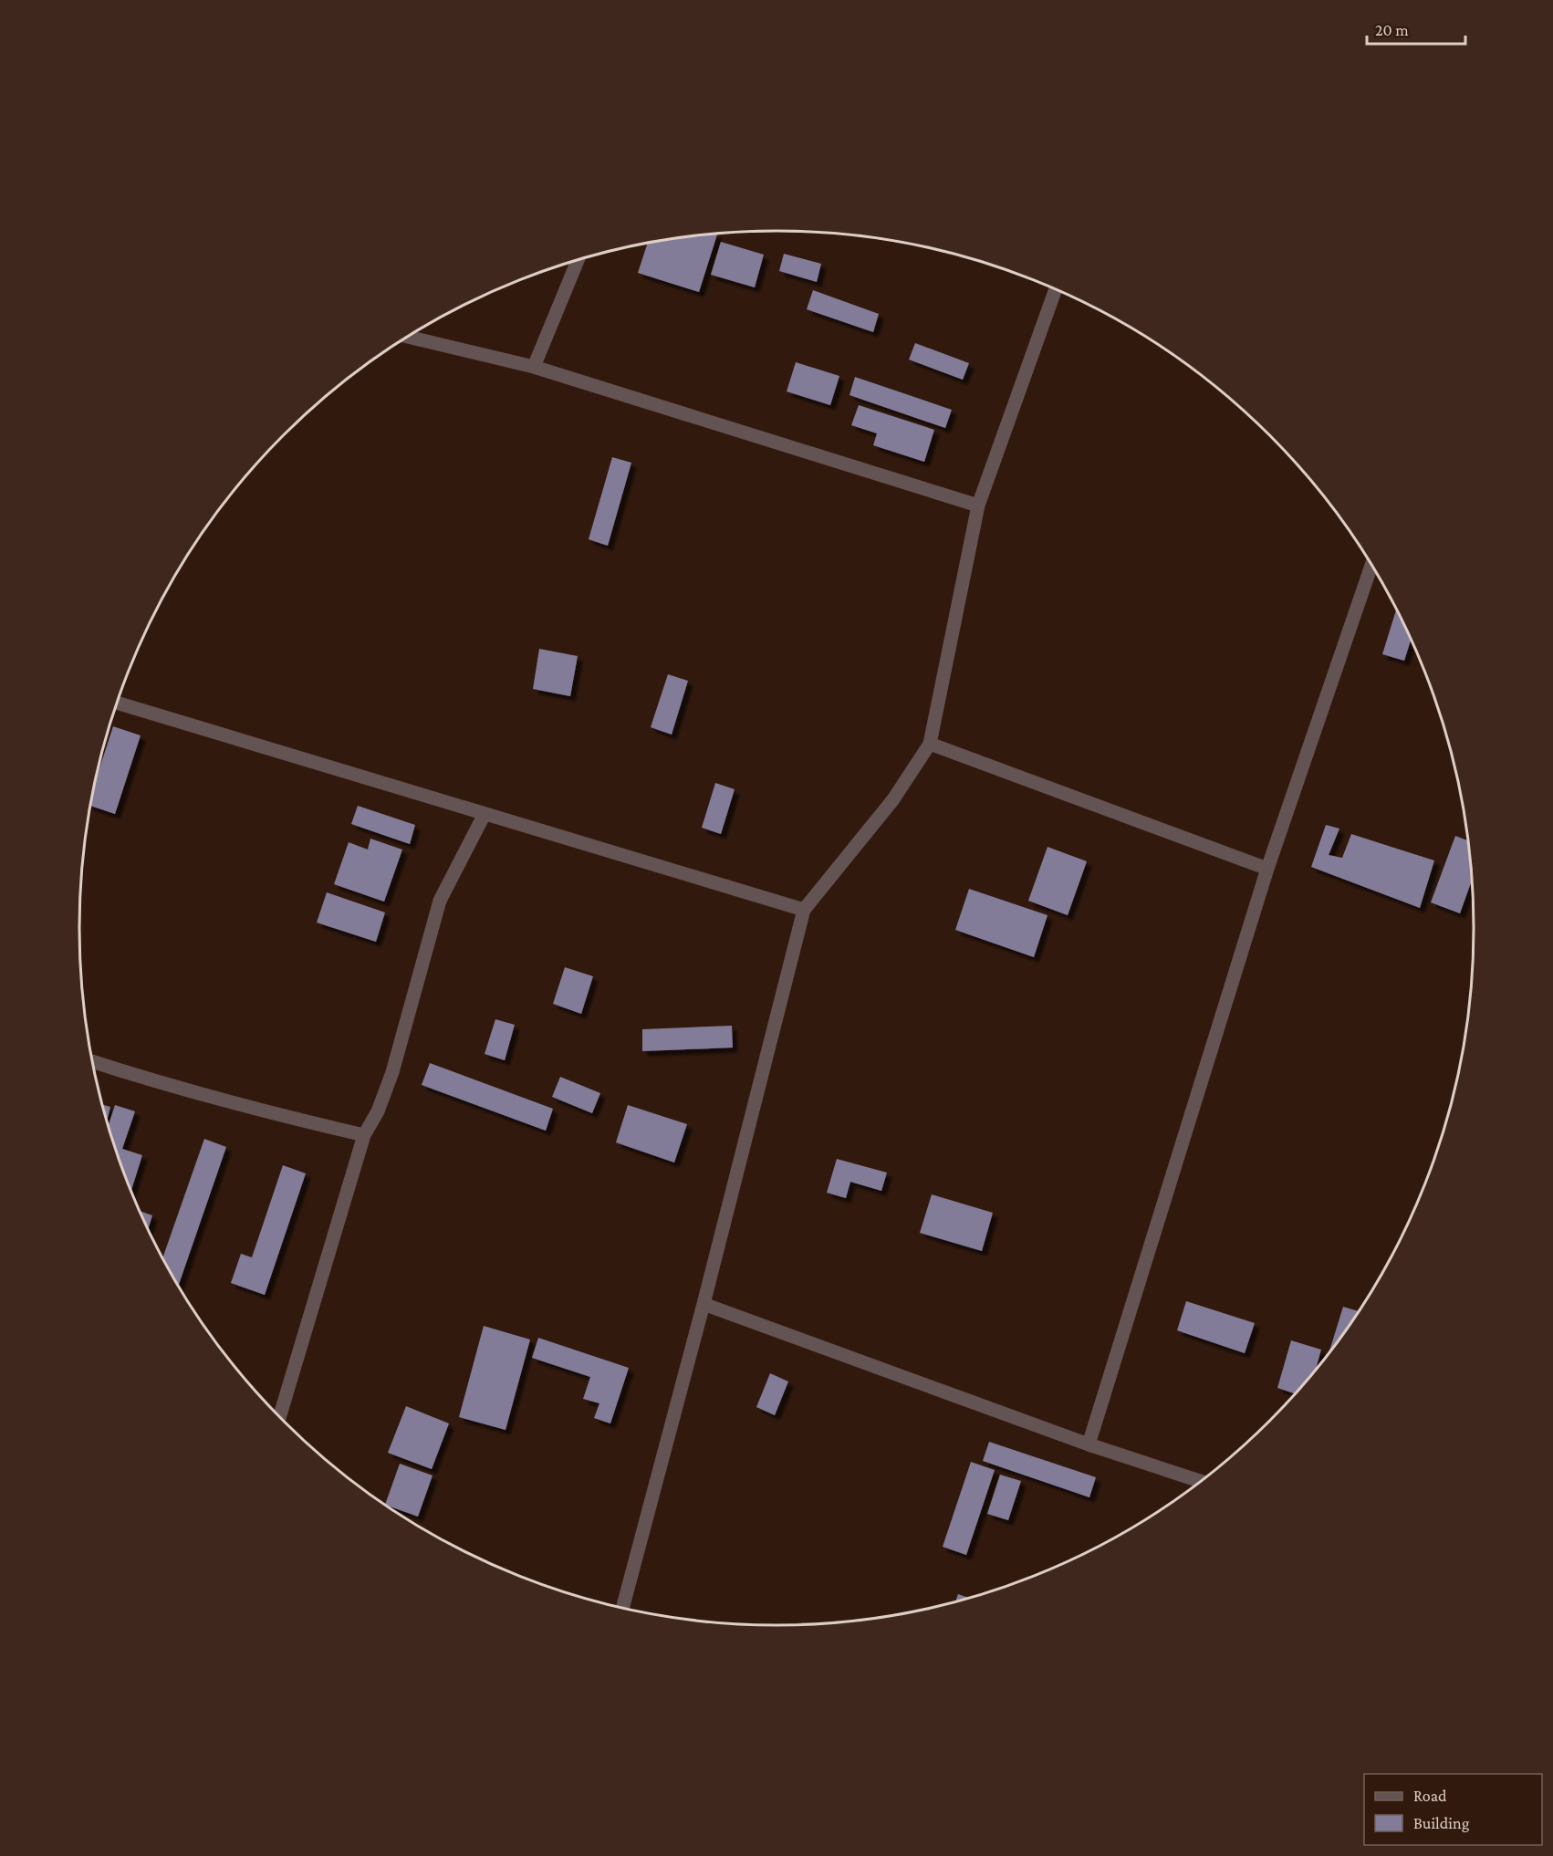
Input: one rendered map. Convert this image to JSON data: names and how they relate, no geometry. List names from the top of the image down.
{
  "legend": ["Road", "Building"],
  "scale_bar": "20 m"
}
